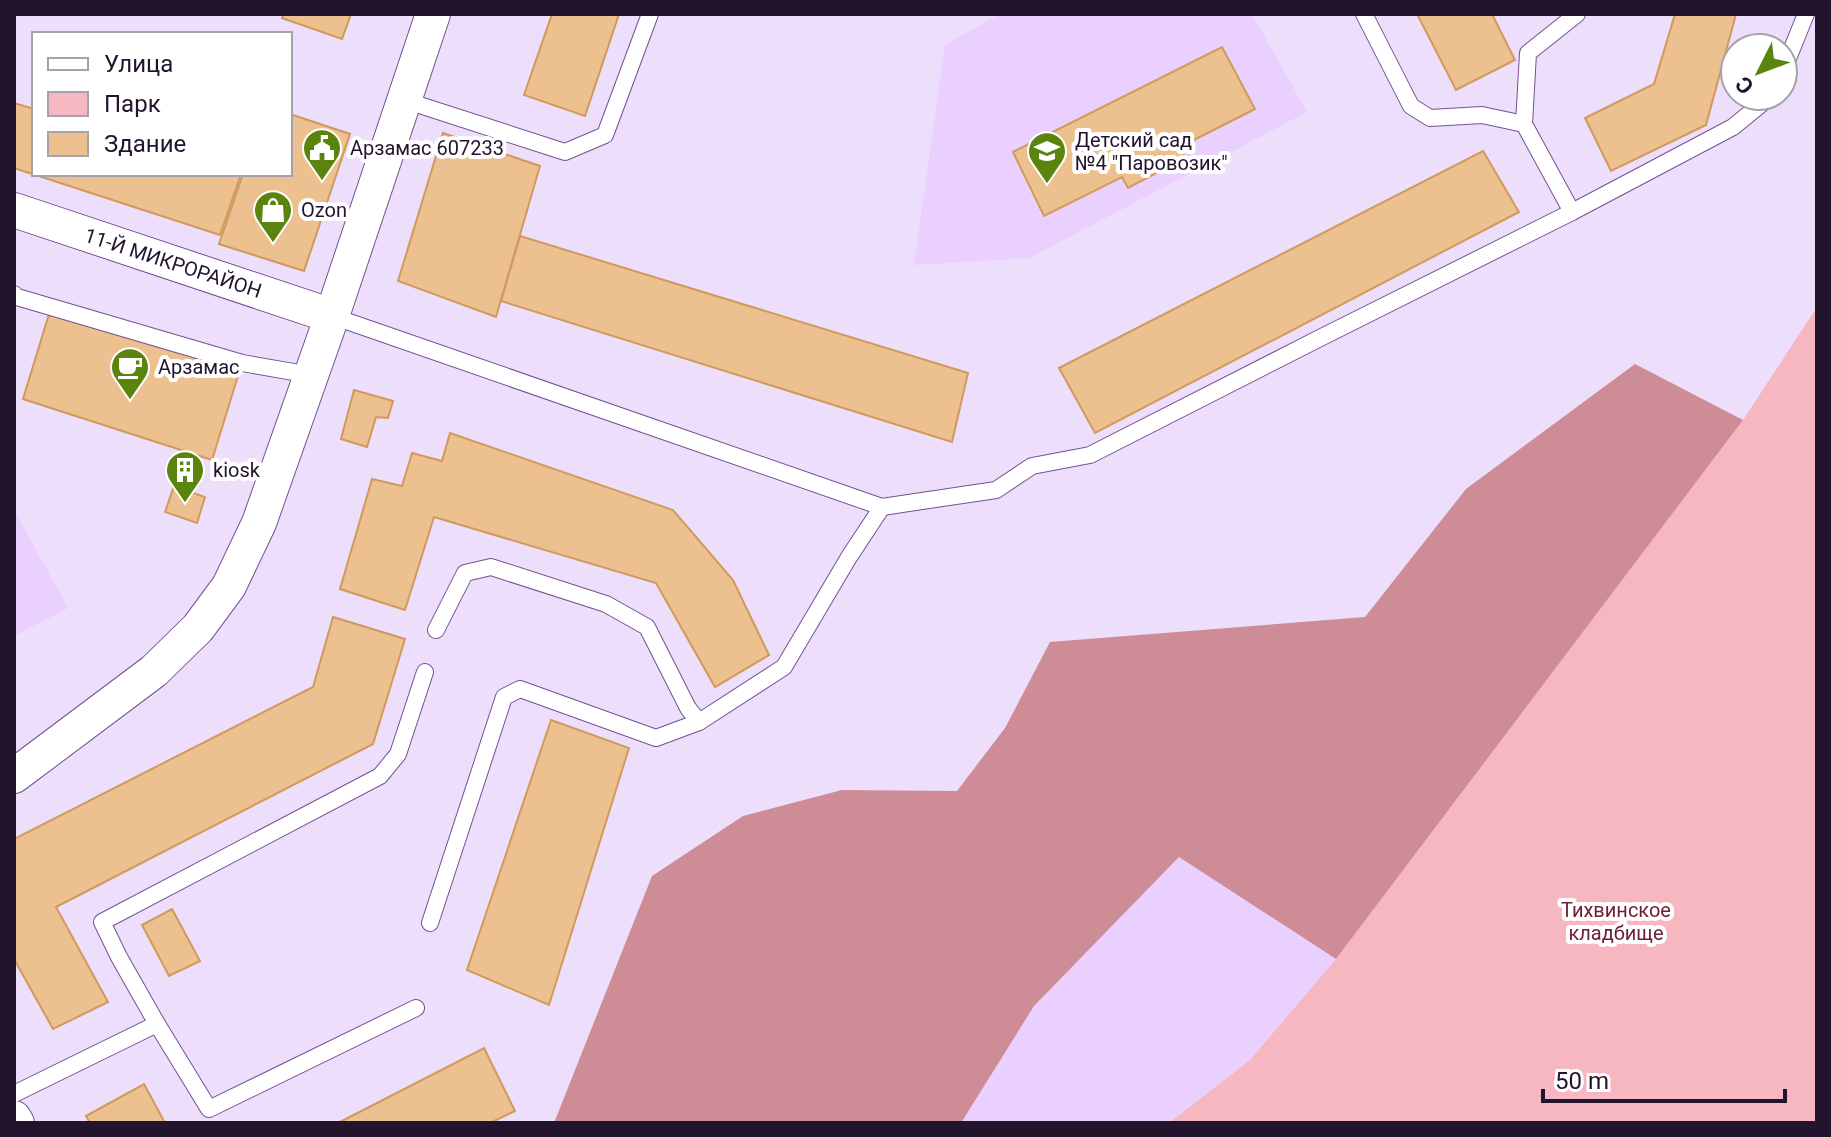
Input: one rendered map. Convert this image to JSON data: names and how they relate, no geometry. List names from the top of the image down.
{
  "streets": {
    "street": ["11-Й МИКРОРАЙОН"]
  },
  "parks": ["Тихвинское кладбище"],
  "places": {
    "public building": ["Арзамас 607233"],
    "school or university": ["Детский сад №4 \"Паровозик\""],
    "shop": ["Ozon"],
    "cafe": ["Арзамас"],
    "building": ["kiosk"]
  },
  "legend": ["Улица", "Парк", "Здание"],
  "scale_bar": "50 m",
  "north": "bottom left"
}
